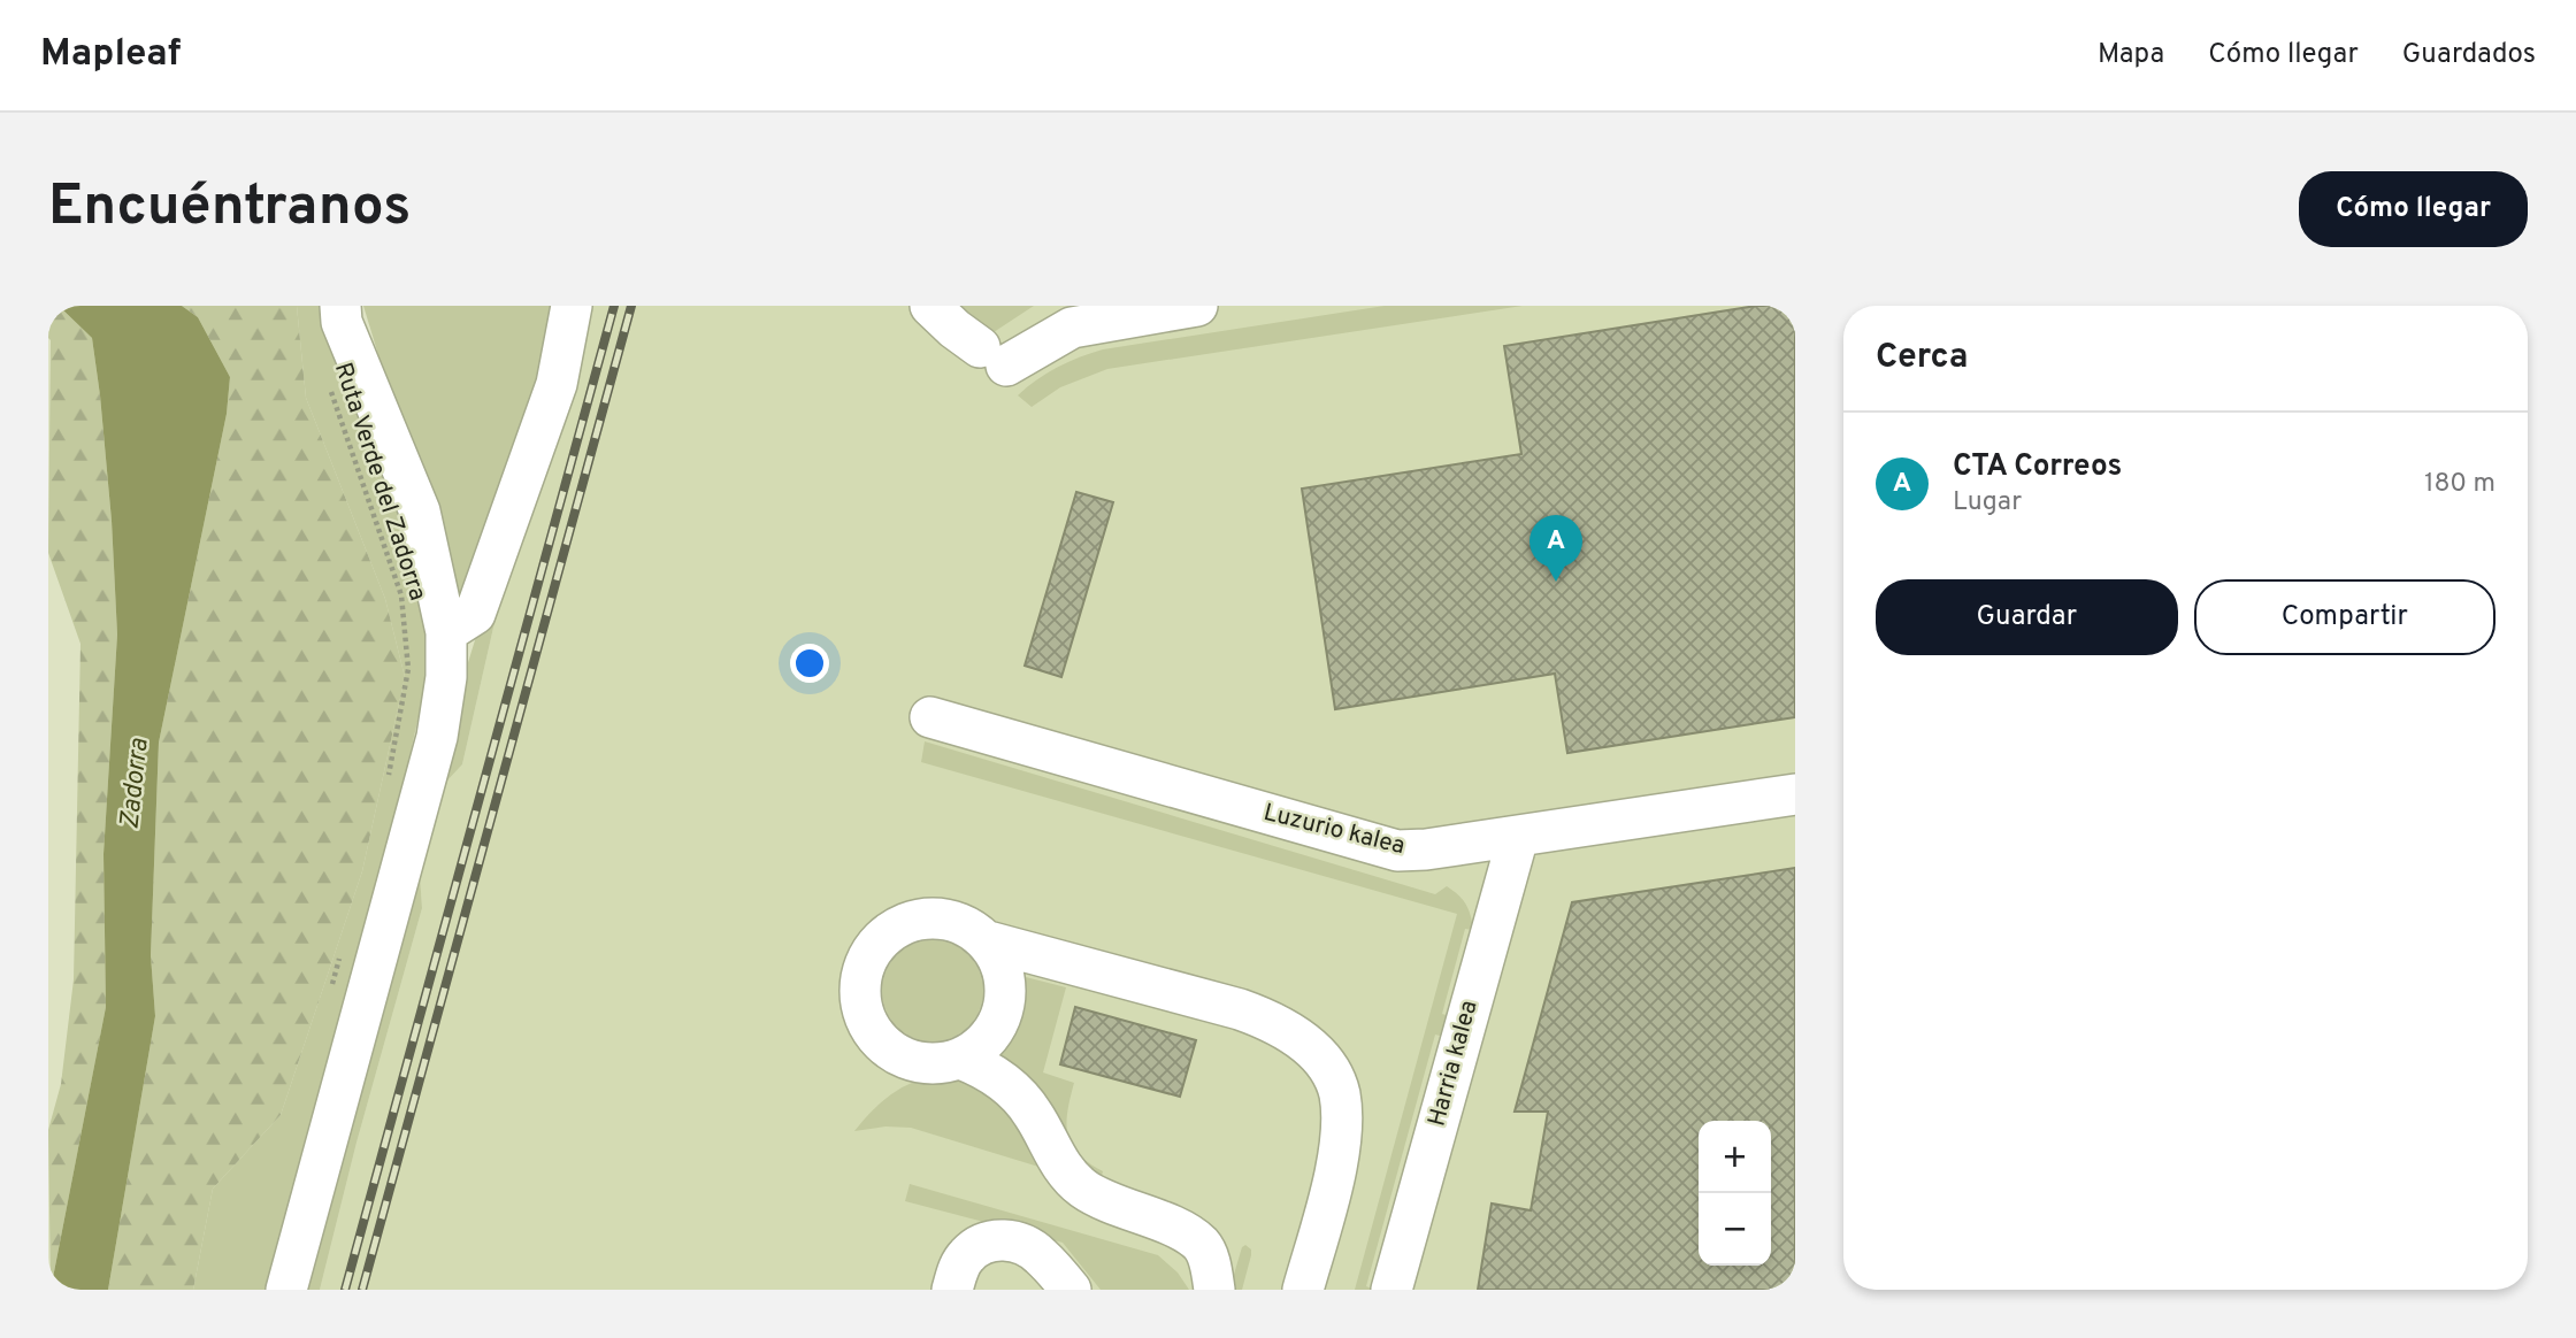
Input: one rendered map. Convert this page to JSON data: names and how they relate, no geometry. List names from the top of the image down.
{
  "streets": {
    "street": ["Luzurio kalea", "Harria kalea"],
    "path": ["Ruta Verde del Zadorra"]
  },
  "crossings": [
    ["Luzurio kalea", "Harria kalea"]
  ],
  "water": ["Zadorra"],
  "page": {
    "header": "Mapleaf",
    "nav": ["Mapa", "Cómo llegar", "Guardados"],
    "buttons": [
      "Cómo llegar",
      ["Guardar", "Compartir"]
    ],
    "title": "Encuéntranos",
    "heading": "Cerca",
    "list": [
      {
        "mark": "A",
        "name": "CTA Correos",
        "note": "Lugar",
        "value": "180 m"
      }
    ],
    "pins": "A",
    "map_buttons": ["+", "−"]
  }
}
